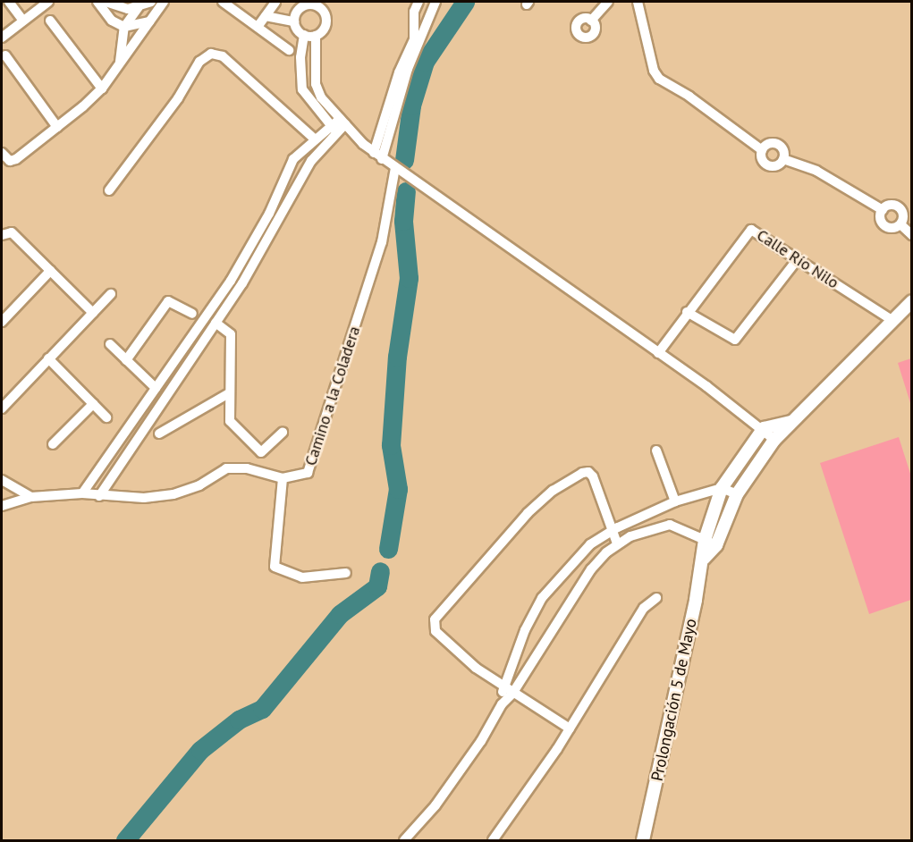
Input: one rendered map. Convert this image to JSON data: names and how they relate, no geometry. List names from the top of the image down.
{
  "streets": {
    "street": ["Calle Río Nilo", "Camino a la Coladera", "Prolongación 5 de Mayo"]
  }
}
